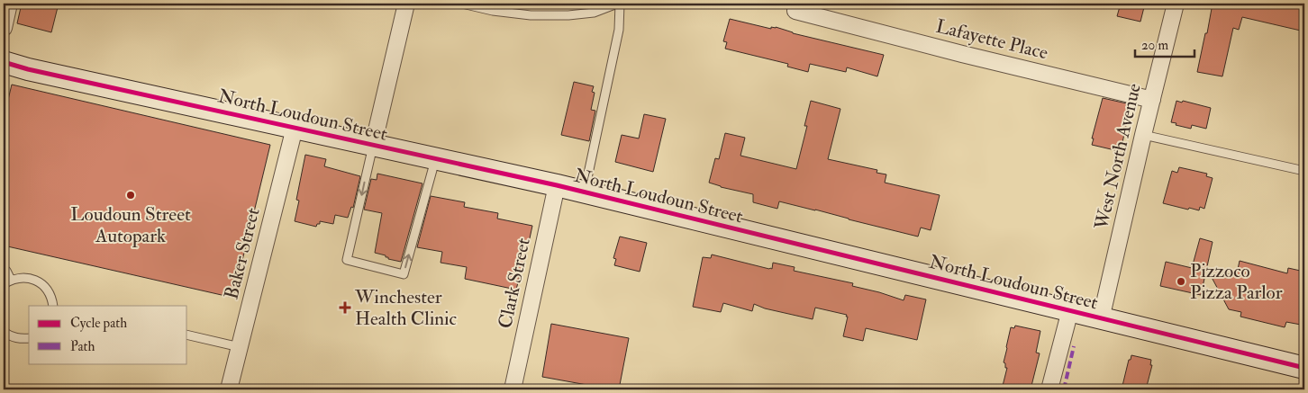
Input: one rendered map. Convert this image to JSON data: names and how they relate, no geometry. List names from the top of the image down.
{
  "streets": {
    "street": [
      "Lafayette Place",
      "North Loudoun Street",
      "West North Avenue",
      "Baker Street",
      "Clark Street"
    ]
  },
  "crossings": [
    ["Lafayette Place", "West North Avenue"],
    ["North Loudoun Street", "West North Avenue"],
    ["North Loudoun Street", "Baker Street"],
    ["North Loudoun Street", "Clark Street"]
  ],
  "places": {
    "other": ["Loudoun Street Autopark", "Pizzoco Pizza Parlor"],
    "health": ["Winchester Health Clinic"]
  },
  "legend": ["Cycle path", "Path"],
  "scale_bar": "20 m"
}
